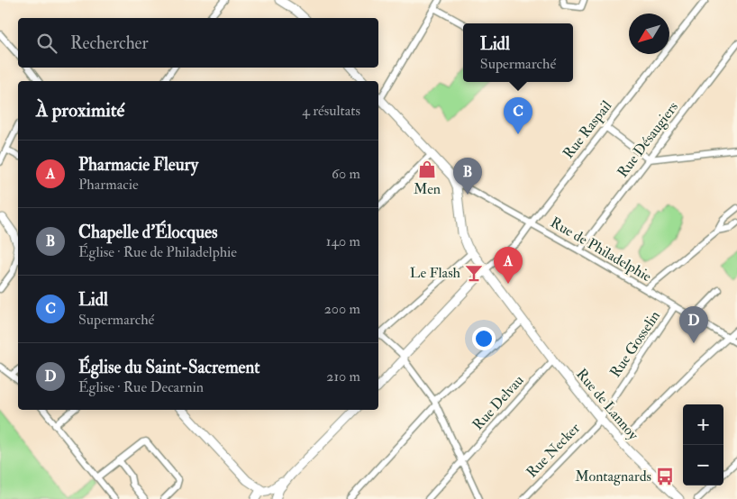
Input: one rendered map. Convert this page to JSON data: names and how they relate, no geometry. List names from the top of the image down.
{
  "streets": {
    "street": [
      "Rue Raspail",
      "Rue Désaugiers",
      "Rue de Philadelphie",
      "Rue Gosselin",
      "Rue Delvau",
      "Rue de Lannoy",
      "Rue Necker"
    ]
  },
  "crossings": [
    ["Rue Raspail", "Rue de Philadelphie"],
    ["Rue Raspail", "Rue de Lannoy"],
    ["Rue Désaugiers", "Rue de Philadelphie"],
    ["Rue de Philadelphie", "Rue Gosselin"],
    ["Rue de Philadelphie", "Rue de Lannoy"],
    ["Rue Gosselin", "Rue de Lannoy"],
    ["Rue Gosselin", "Rue Necker"],
    ["Rue Delvau", "Rue de Lannoy"],
    ["Rue de Lannoy", "Rue Necker"]
  ],
  "places": {
    "shop": ["Men"],
    "bar": ["Le Flash"],
    "bus stop": ["Montagnards"]
  },
  "north": "bottom left",
  "page": {
    "search": "Rechercher",
    "popup": ["Lidl", "Supermarché"],
    "heading": ["À proximité", "4 résultats"],
    "pins": [
      "C",
      "B",
      "A",
      "D"
    ],
    "list": [
      {
        "mark": "A",
        "name": "Pharmacie Fleury",
        "note": "Pharmacie",
        "value": "60 m"
      },
      {
        "mark": "B",
        "name": "Chapelle d'Élocques",
        "note": "Église · Rue de Philadelphie",
        "value": "140 m"
      },
      {
        "mark": "C",
        "name": "Lidl",
        "note": "Supermarché",
        "value": "200 m"
      },
      {
        "mark": "D",
        "name": "Église du Saint-Sacrement",
        "note": "Église · Rue Decarnin",
        "value": "210 m"
      }
    ],
    "map_buttons": ["+", "−"]
  }
}
